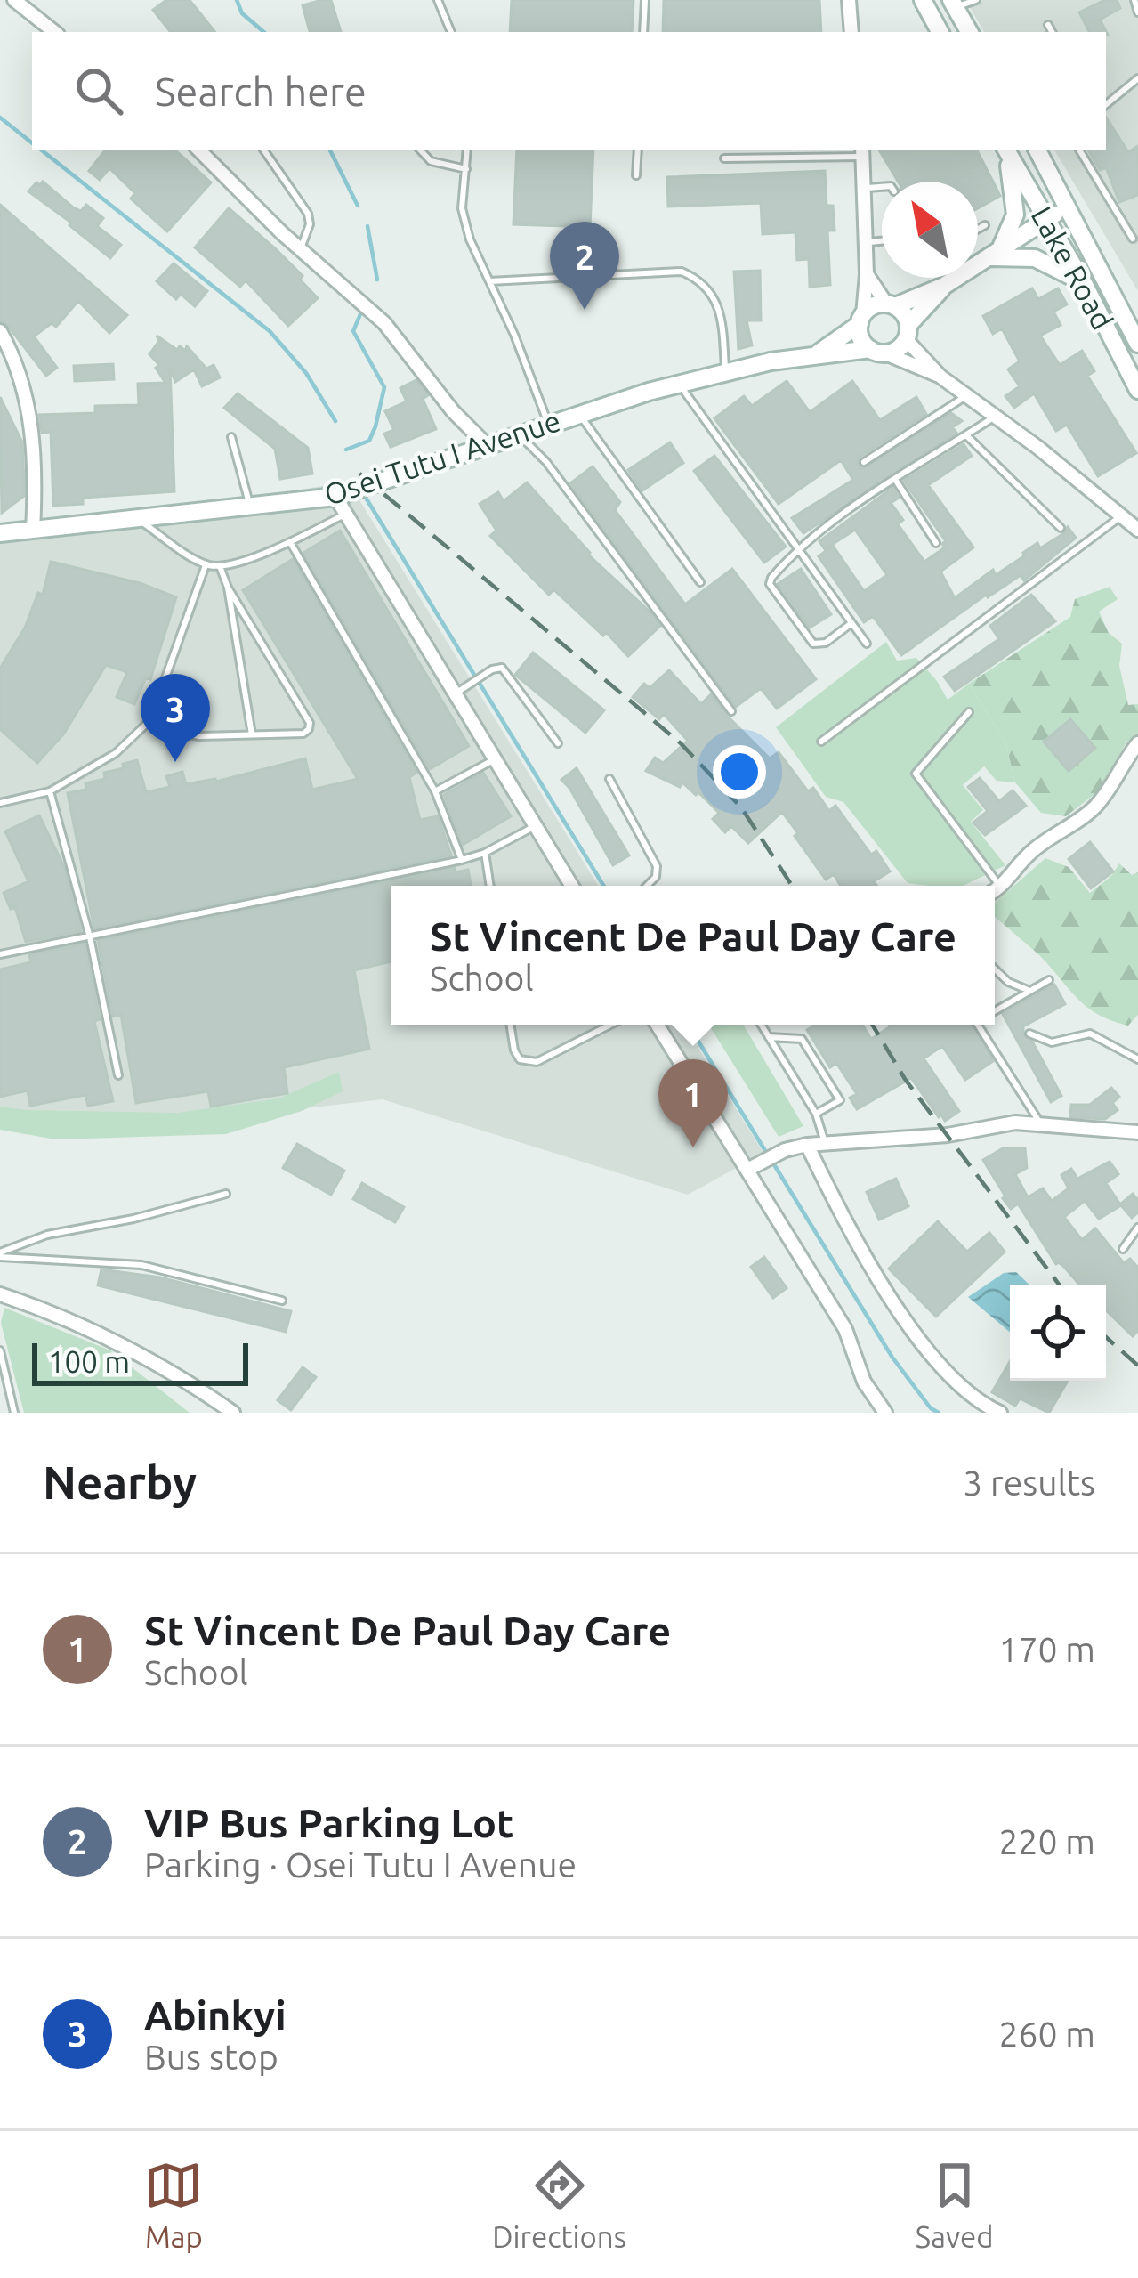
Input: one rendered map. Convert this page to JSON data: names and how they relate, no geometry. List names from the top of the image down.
{
  "streets": {
    "street": ["Lake Road", "Osei Tutu I Avenue"]
  },
  "scale_bar": "100 m",
  "north": "top left",
  "page": {
    "search": "Search here",
    "pins": ["2", "3", "1"],
    "popup": ["St Vincent De Paul Day Care", "School"],
    "scale": "100 m",
    "heading": ["Nearby", "3 results"],
    "list": [
      {
        "mark": "1",
        "name": "St Vincent De Paul Day Care",
        "note": "School",
        "value": "170 m"
      },
      {
        "mark": "2",
        "name": "VIP Bus Parking Lot",
        "note": "Parking · Osei Tutu I Avenue",
        "value": "220 m"
      },
      {
        "mark": "3",
        "name": "Abinkyi",
        "note": "Bus stop",
        "value": "260 m"
      }
    ],
    "nav": ["Map", "Directions", "Saved"]
  }
}
